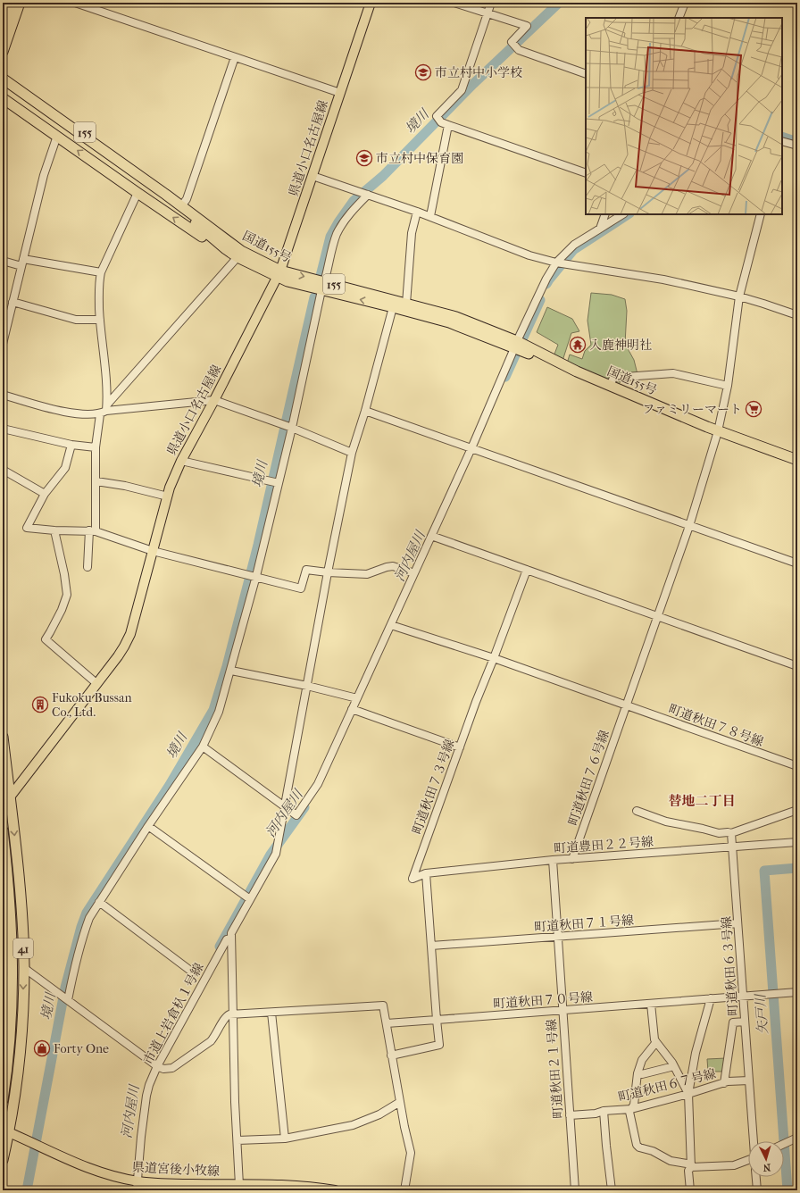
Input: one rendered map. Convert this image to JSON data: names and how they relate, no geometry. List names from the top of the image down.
{
  "streets": {
    "highway": ["155", "国道155号", "41"],
    "main road": ["県道小口名古屋線", "県道宮後小牧線"],
    "street": [
      "町道秋田７８号線",
      "町道秋田７６号線",
      "町道秋田７３号線",
      "町道豊田２２号線",
      "町道秋田７１号線",
      "町道秋田６３号線",
      "町道秋田７０号線",
      "市道上岩倉杁１号線",
      "町道秋田２１号線",
      "町道秋田６７号線"
    ]
  },
  "crossings": [
    ["155", "国道155号"],
    ["県道小口名古屋線", "国道155号"],
    ["県道小口名古屋線", "41"],
    ["国道155号", "町道秋田７６号線"],
    ["町道秋田７８号線", "町道秋田７６号線"],
    ["町道秋田７８号線", "町道秋田７３号線"],
    ["町道秋田７６号線", "町道豊田２２号線"],
    ["町道秋田７３号線", "町道豊田２２号線"],
    ["町道豊田２２号線", "町道秋田６３号線"],
    ["町道豊田２２号線", "町道秋田２１号線"],
    ["町道秋田７１号線", "町道秋田６３号線"],
    ["町道秋田７１号線", "町道秋田２１号線"],
    ["41", "県道宮後小牧線"],
    ["町道秋田６３号線", "町道秋田７０号線"],
    ["町道秋田６３号線", "町道秋田６７号線"],
    ["町道秋田７０号線", "町道秋田２１号線"],
    ["市道上岩倉杁１号線", "県道宮後小牧線"],
    ["町道秋田２１号線", "町道秋田６７号線"]
  ],
  "districts": ["替地二丁目"],
  "water": ["境川", "河内屋川", "矢戸川"],
  "places": {
    "school or university": ["市立村中小学校", "市立村中保育園"],
    "temple": ["入鹿神明社"],
    "supermarket": ["ファミリーマート"],
    "building": ["Fukoku Bussan Co., Ltd."],
    "shop": ["Forty One"]
  },
  "north": "bottom"
}
